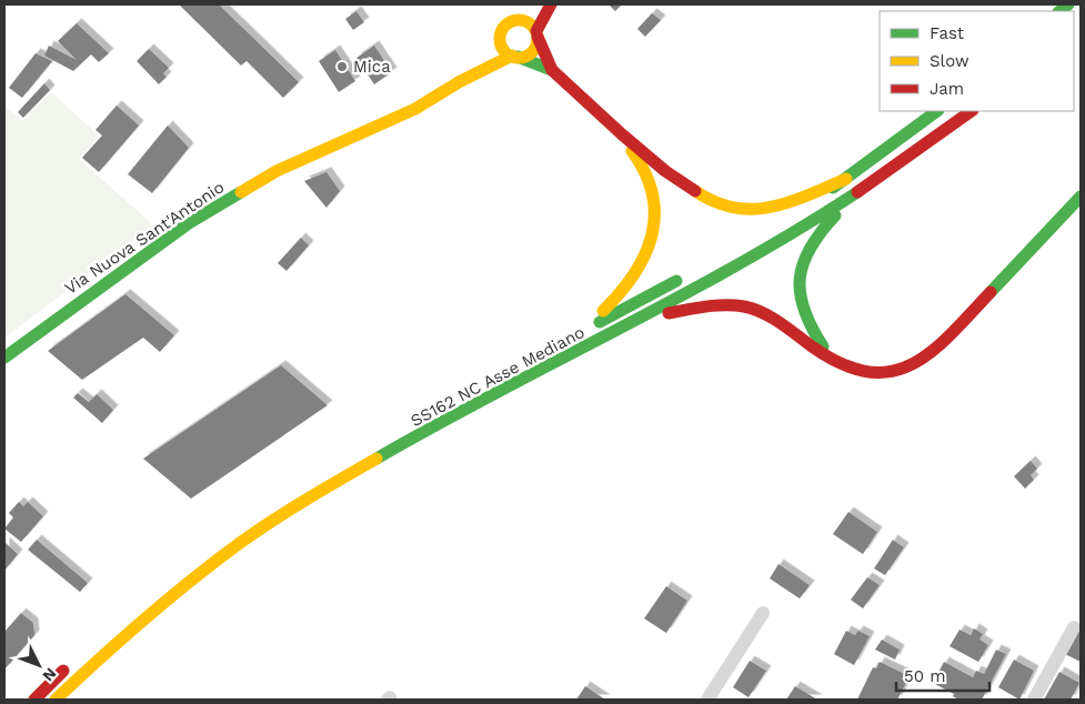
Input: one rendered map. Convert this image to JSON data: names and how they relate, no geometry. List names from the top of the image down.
{
  "streets": {
    "main road": ["Via Nuova Sant'Antonio", "SS162 NC Asse Mediano"]
  },
  "places": ["Mica"],
  "legend": ["Fast", "Slow", "Jam"],
  "scale_bar": "50 m",
  "north": "bottom right"
}
